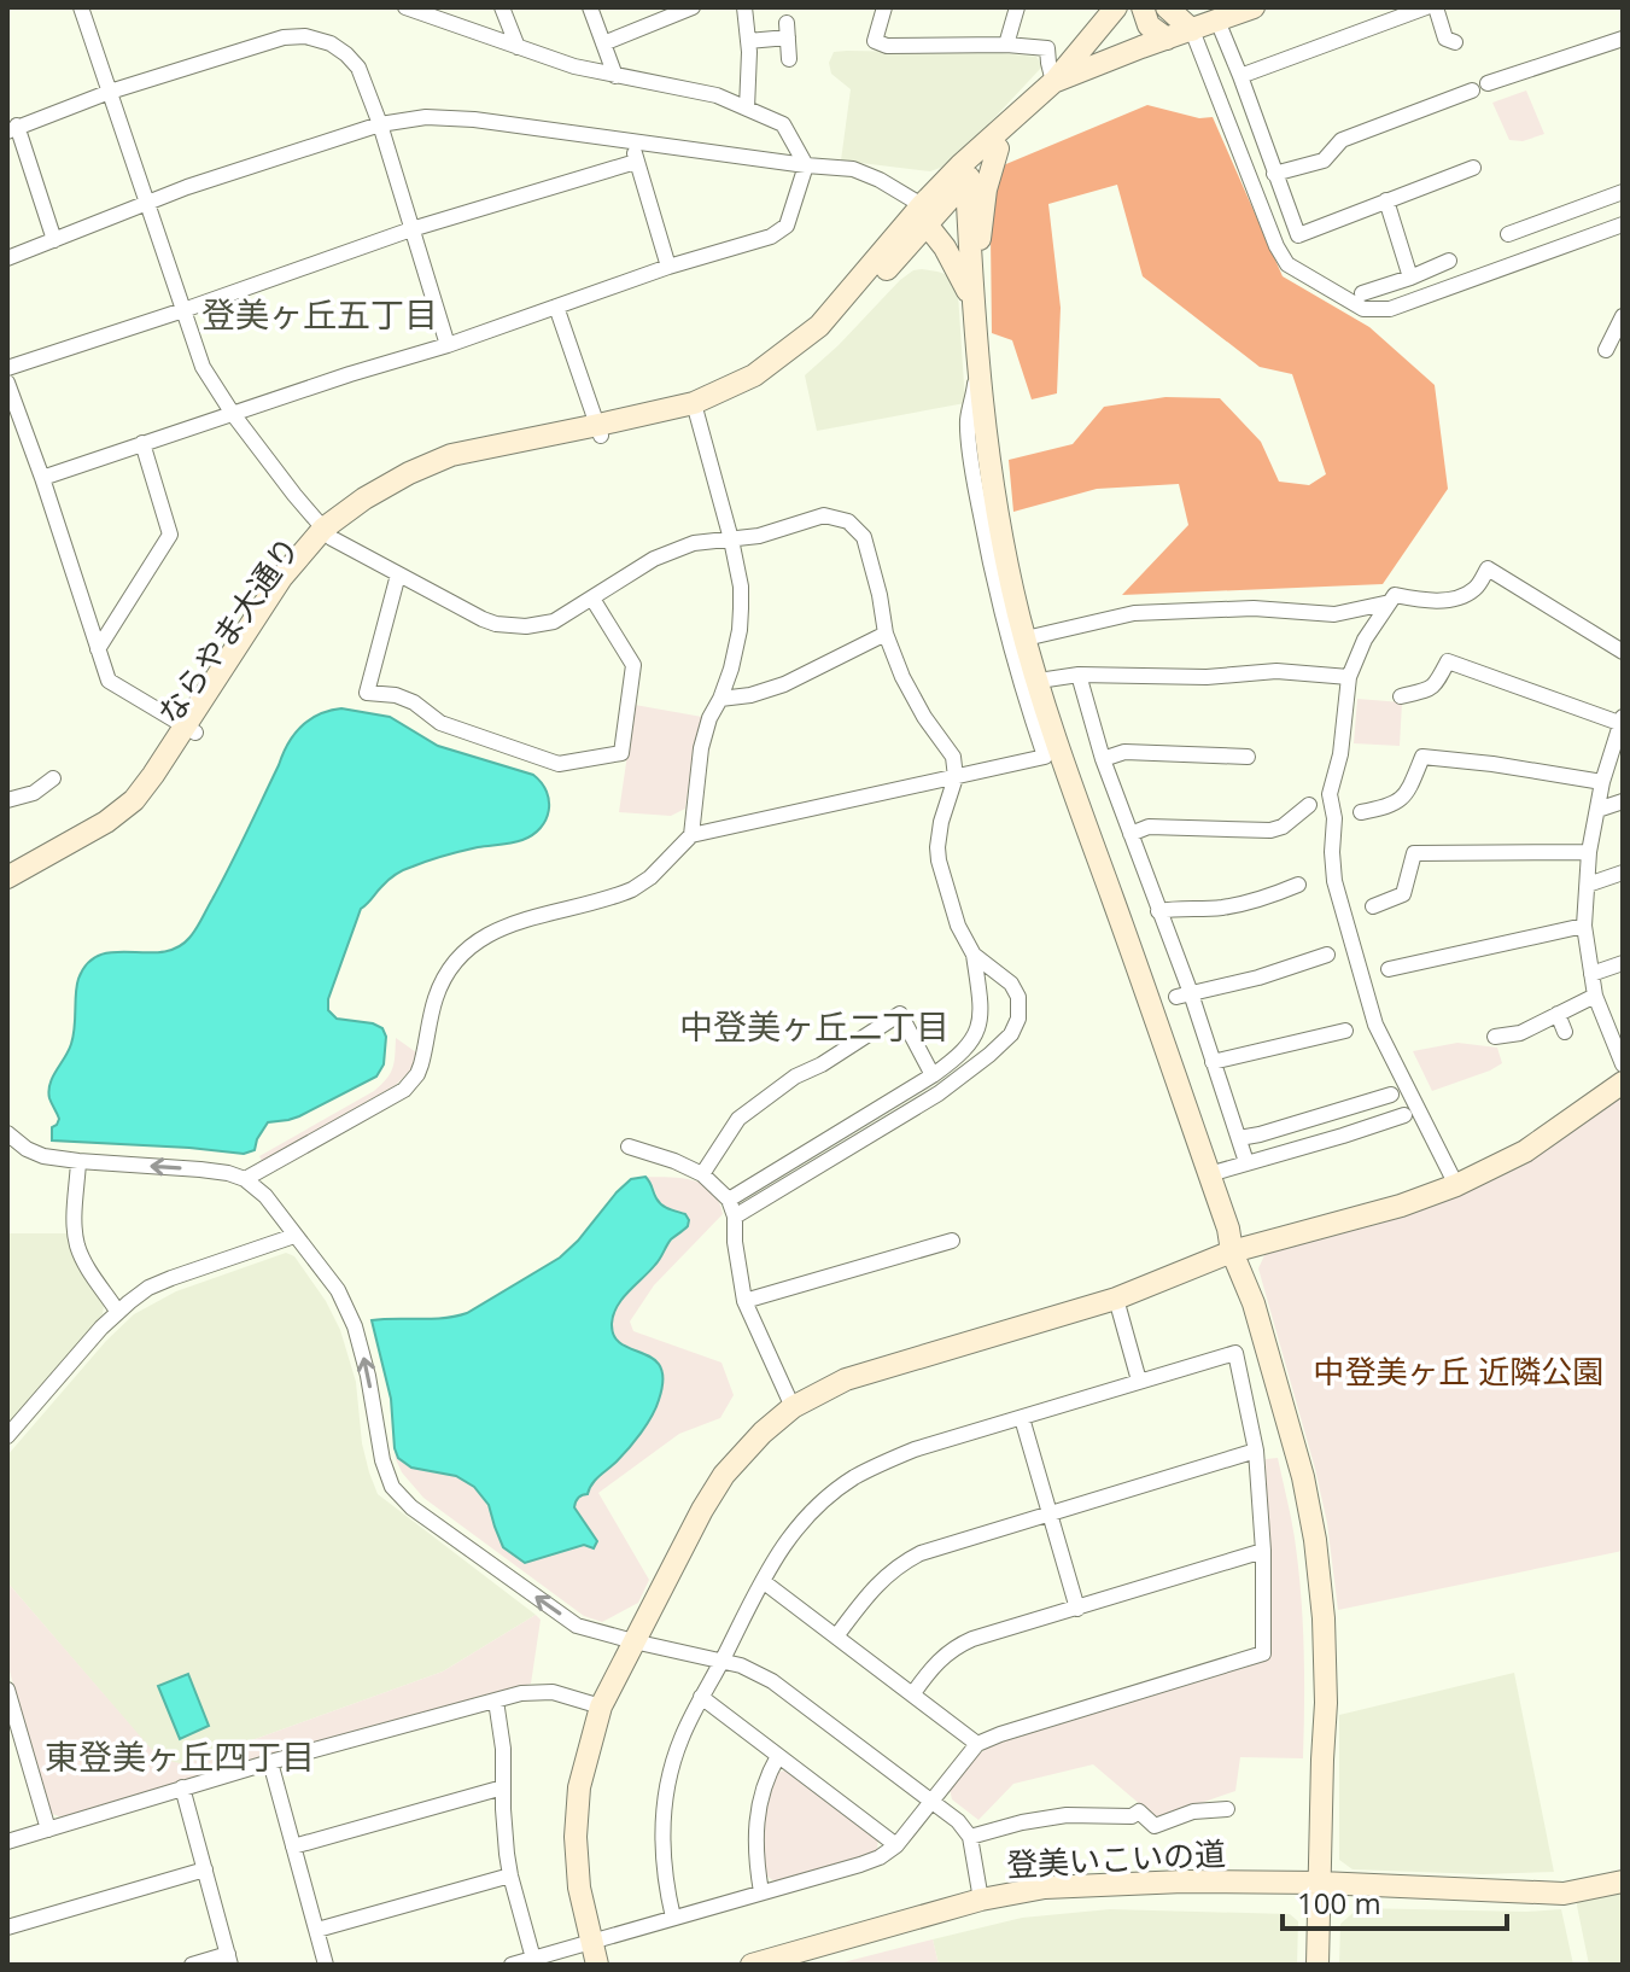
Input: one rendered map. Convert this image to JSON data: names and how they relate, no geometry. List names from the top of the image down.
{
  "streets": {
    "street": ["ならやま大通り", "登美いこいの道"]
  },
  "districts": ["登美ヶ丘五丁目", "中登美ヶ丘二丁目", "東登美ヶ丘四丁目"],
  "parks": ["中登美ヶ丘 近隣公園"],
  "scale_bar": "100 m"
}
